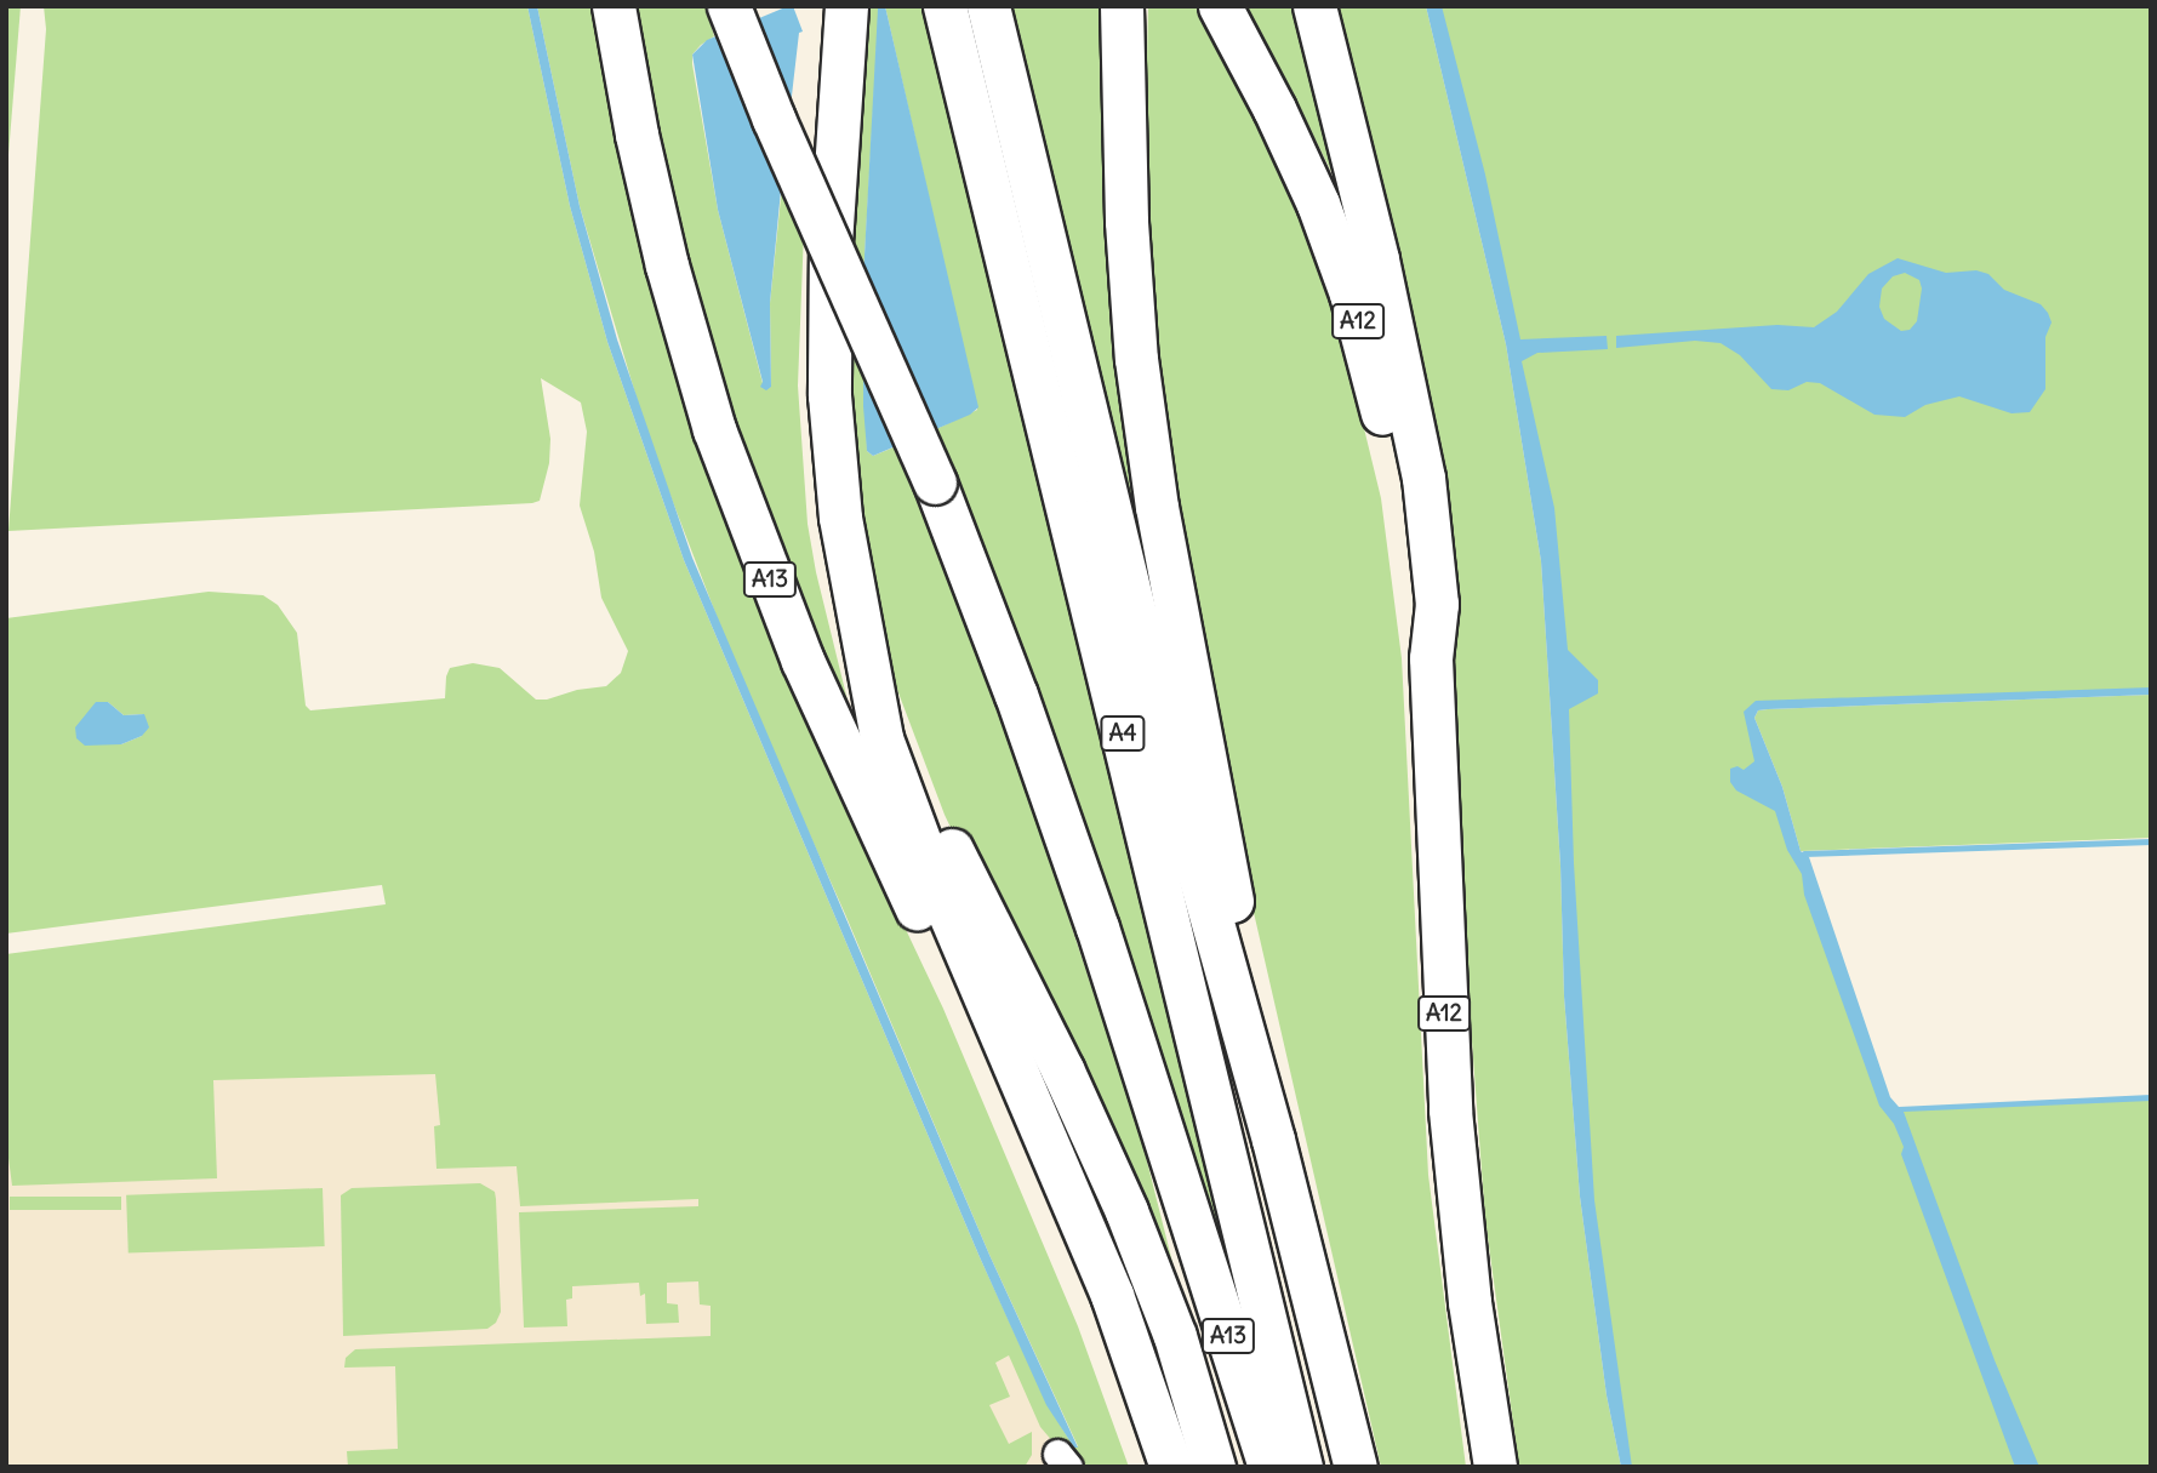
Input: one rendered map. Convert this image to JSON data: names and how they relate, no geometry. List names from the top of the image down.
{
  "streets": {
    "highway": ["A12", "A13", "A4"]
  }
}
